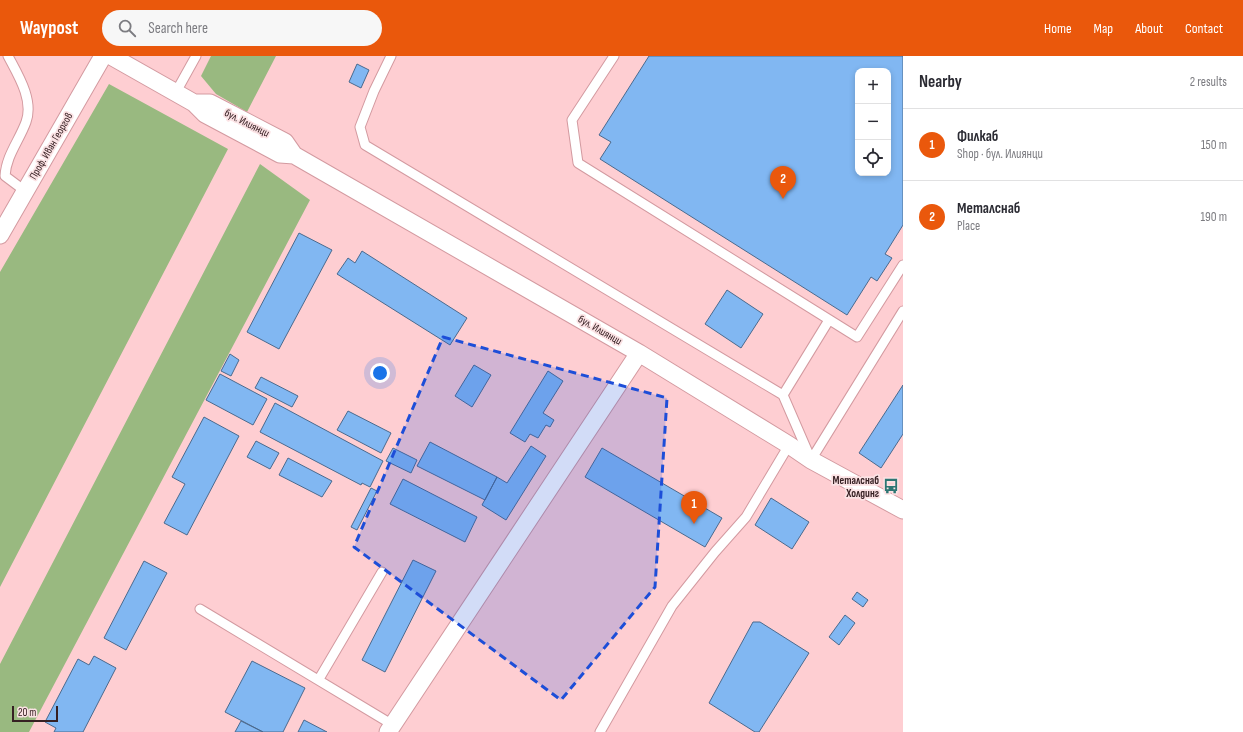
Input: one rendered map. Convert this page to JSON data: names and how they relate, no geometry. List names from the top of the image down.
{
  "streets": {
    "street": ["бул. Илиянци", "Проф. Иван Георгов"]
  },
  "places": {
    "bus stop": ["Металснаб Холдинг"]
  },
  "scale_bar": "20 m",
  "page": {
    "header": "Waypost",
    "search": "Search here",
    "nav": [
      "Home",
      "Map",
      "About",
      "Contact"
    ],
    "heading": ["Nearby", "2 results"],
    "map_buttons": ["+", "−"],
    "list": [
      {
        "mark": "1",
        "name": "Филкаб",
        "note": "Shop · бул. Илиянци",
        "value": "150 m"
      },
      {
        "mark": "2",
        "name": "Металснаб",
        "note": "Place",
        "value": "190 m"
      }
    ],
    "pins": ["2", "1"],
    "scale": "20 m"
  }
}
